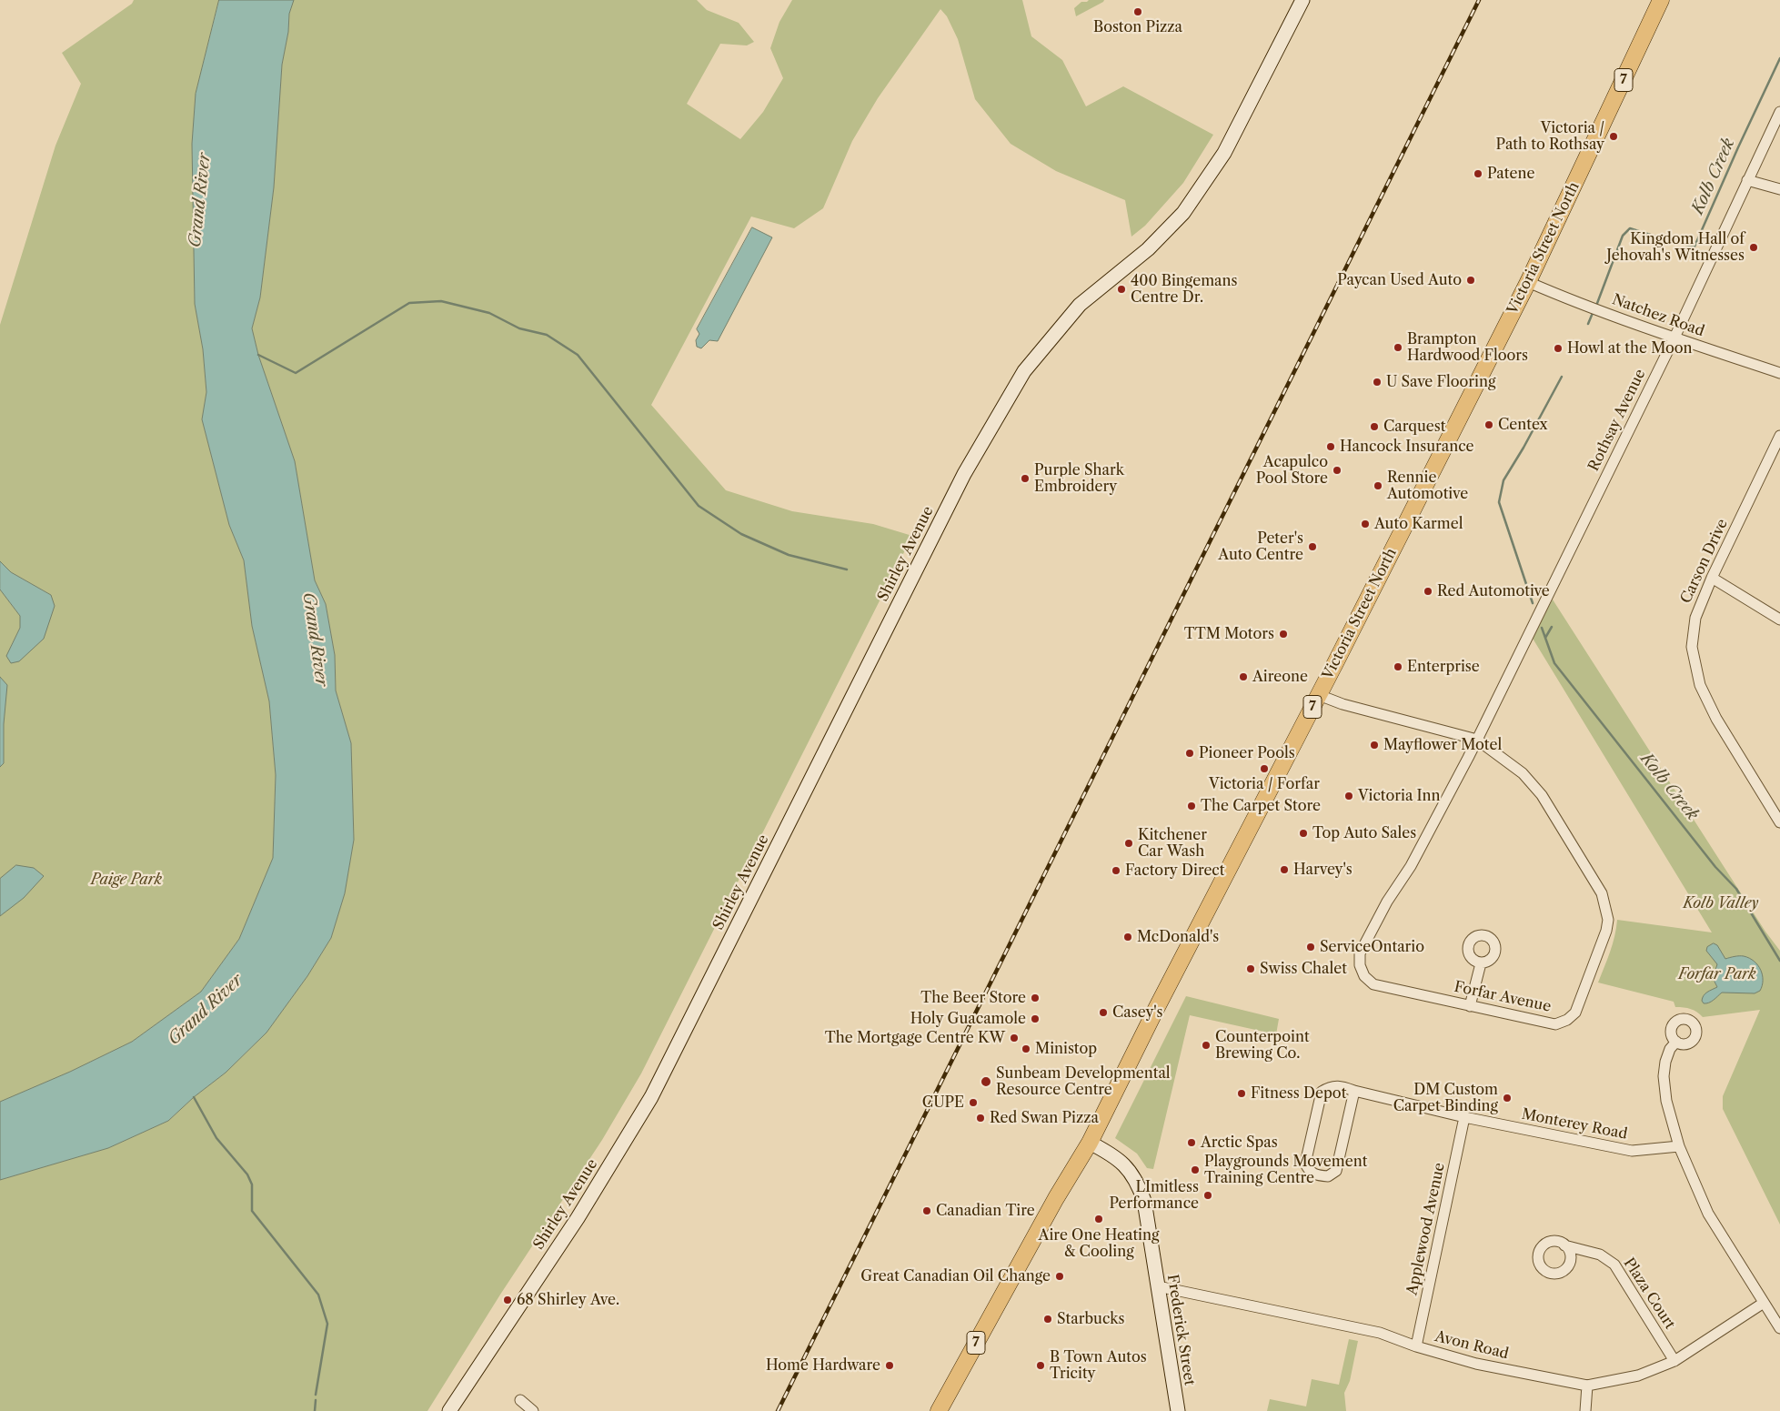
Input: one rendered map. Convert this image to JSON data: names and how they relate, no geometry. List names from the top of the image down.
{
  "streets": {
    "main road": [
      "7",
      "Victoria Street North",
      "Shirley Avenue",
      "Frederick Street"
    ],
    "street": [
      "Natchez Road",
      "Rothsay Avenue",
      "Carson Drive",
      "Forfar Avenue",
      "Monterey Road",
      "Applewood Avenue",
      "Plaza Court",
      "Avon Road"
    ]
  },
  "crossings": [
    ["Victoria Street North", "Natchez Road"],
    ["Victoria Street North", "Forfar Avenue"],
    ["Victoria Street North", "Frederick Street"],
    ["Natchez Road", "Rothsay Avenue"],
    ["Rothsay Avenue", "Forfar Avenue"],
    ["Monterey Road", "Applewood Avenue"],
    ["Applewood Avenue", "Avon Road"],
    ["Plaza Court", "Avon Road"],
    ["Frederick Street", "Avon Road"]
  ],
  "water": ["Kolb Creek", "Grand River"],
  "parks": ["Paige Park", "Kolb Valley", "Forfar Park"],
  "places": [
    "Boston Pizza",
    "Victoria / Path to Rothsay",
    "Patene",
    "Kingdom Hall of Jehovah's Witnesses",
    "Paycan Used Auto",
    "400 Bingemans Centre Dr.",
    "Brampton Hardwood Floors",
    "Howl at the Moon",
    "U Save Flooring",
    "Centex",
    "Carquest",
    "Hancock Insurance",
    "Acapulco Pool Store",
    "Purple Shark Embroidery",
    "Rennie Automotive",
    "Auto Karmel",
    "Peter's Auto Centre",
    "Red Automotive",
    "TTM Motors",
    "Enterprise",
    "Aireone",
    "Mayflower Motel",
    "Pioneer Pools",
    "Victoria / Forfar",
    "Victoria Inn",
    "The Carpet Store",
    "Top Auto Sales",
    "Kitchener Car Wash",
    "Harvey's",
    "Factory Direct",
    "McDonald's",
    "ServiceOntario",
    "Swiss Chalet",
    "The Beer Store",
    "Casey's",
    "Holy Guacamole",
    "The Mortgage Centre KW",
    "Counterpoint Brewing Co.",
    "Ministop",
    "Sunbeam Developmental Resource Centre",
    "Fitness Depot",
    "DM Custom Carpet Binding",
    "CUPE",
    "Red Swan Pizza",
    "Arctic Spas",
    "Playgrounds Movement Training Centre",
    "LImitless Performance",
    "Canadian Tire",
    "Aire One Heating & Cooling",
    "Great Canadian Oil Change",
    "68 Shirley Ave.",
    "Starbucks",
    "Home Hardware",
    "B Town Autos Tricity"
  ]
}
